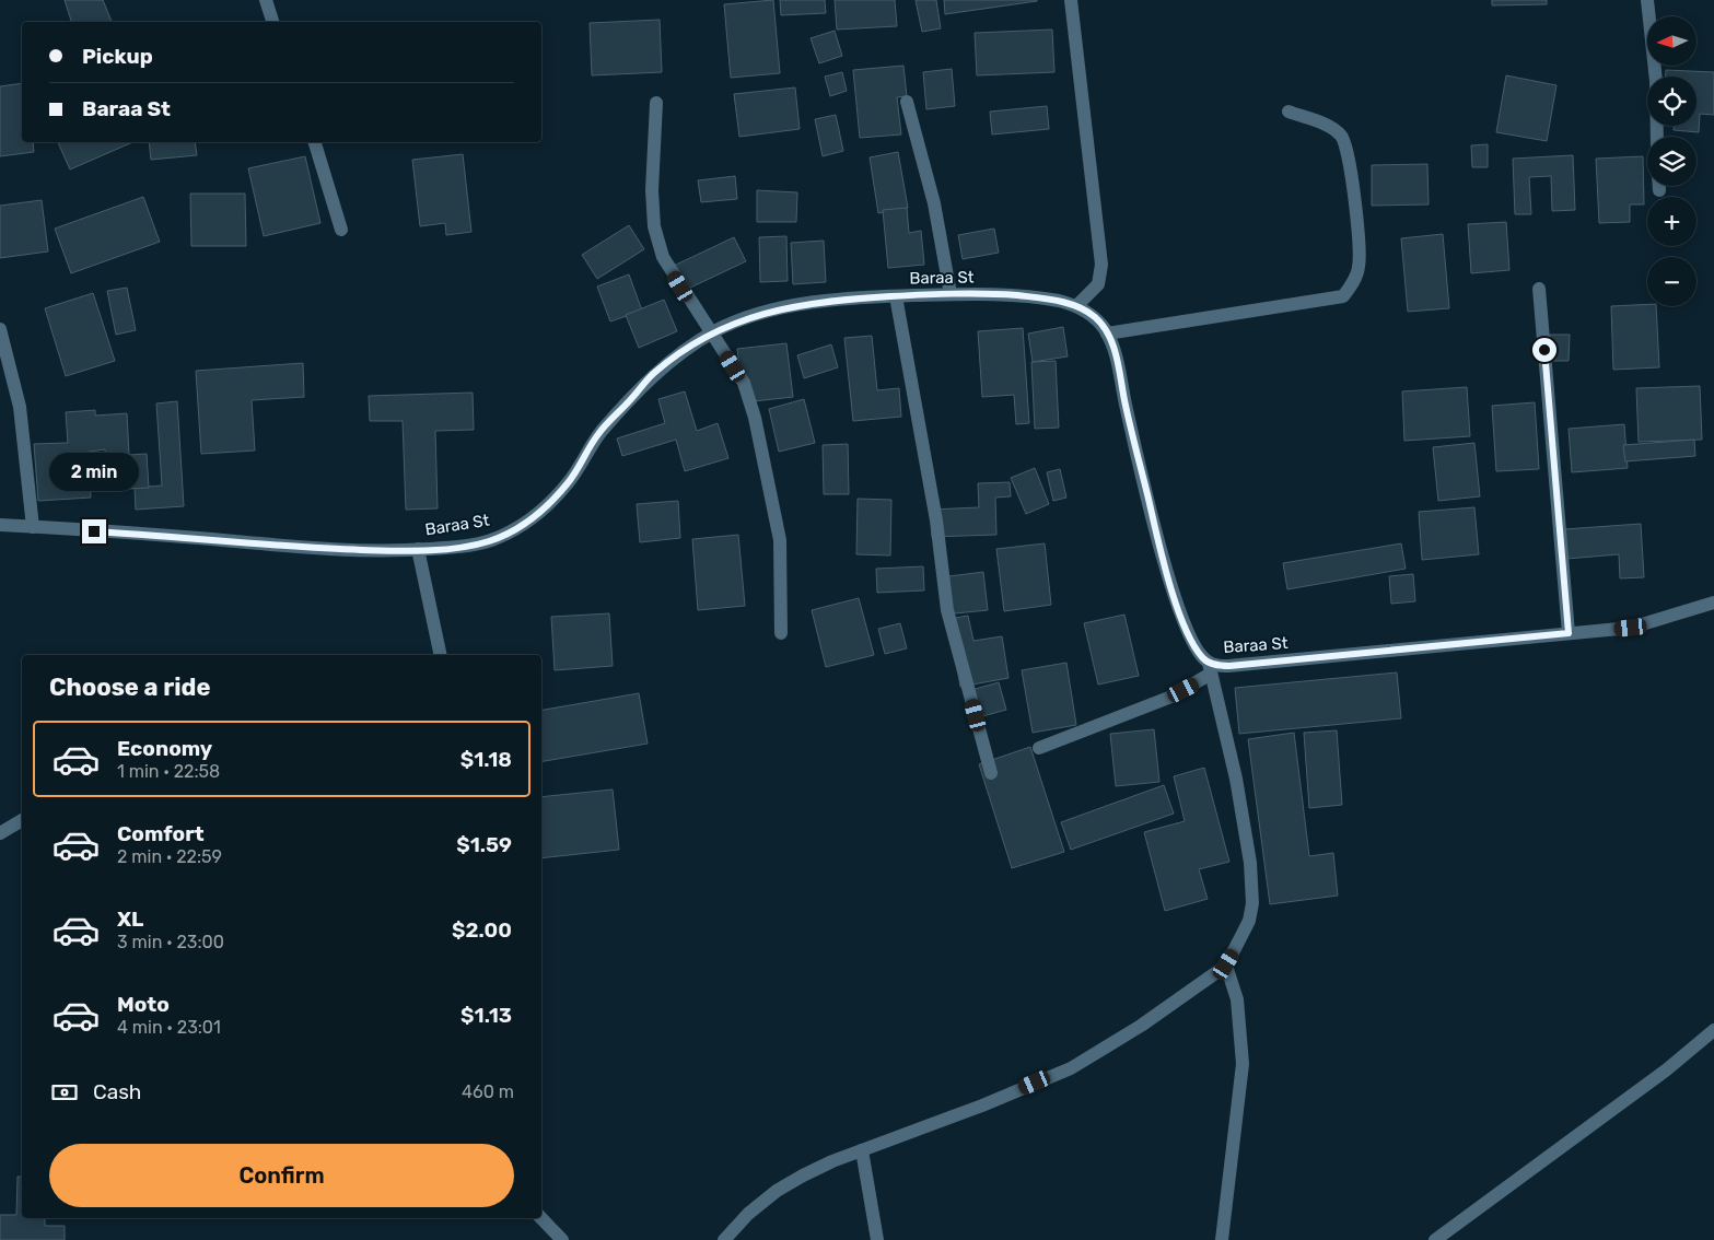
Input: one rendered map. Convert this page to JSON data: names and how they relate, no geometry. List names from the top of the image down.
{
  "streets": {
    "street": ["Baraa St"]
  },
  "north": "left",
  "page": {
    "map_buttons": ["+", "−"],
    "banner": ["Pickup", "Baraa St"],
    "bubble": "2 min",
    "heading": "Choose a ride",
    "list": [
      {
        "name": "Economy",
        "note": "1 min · 22:58",
        "value": "$1.18"
      },
      {
        "name": "Comfort",
        "note": "2 min · 22:59",
        "value": "$1.59"
      },
      {
        "name": "XL",
        "note": "3 min · 23:00",
        "value": "$2.00"
      },
      {
        "name": "Moto",
        "note": "4 min · 23:01",
        "value": "$1.13"
      }
    ],
    "pay": ["Cash", "460 m"],
    "buttons": "Confirm"
  }
}
